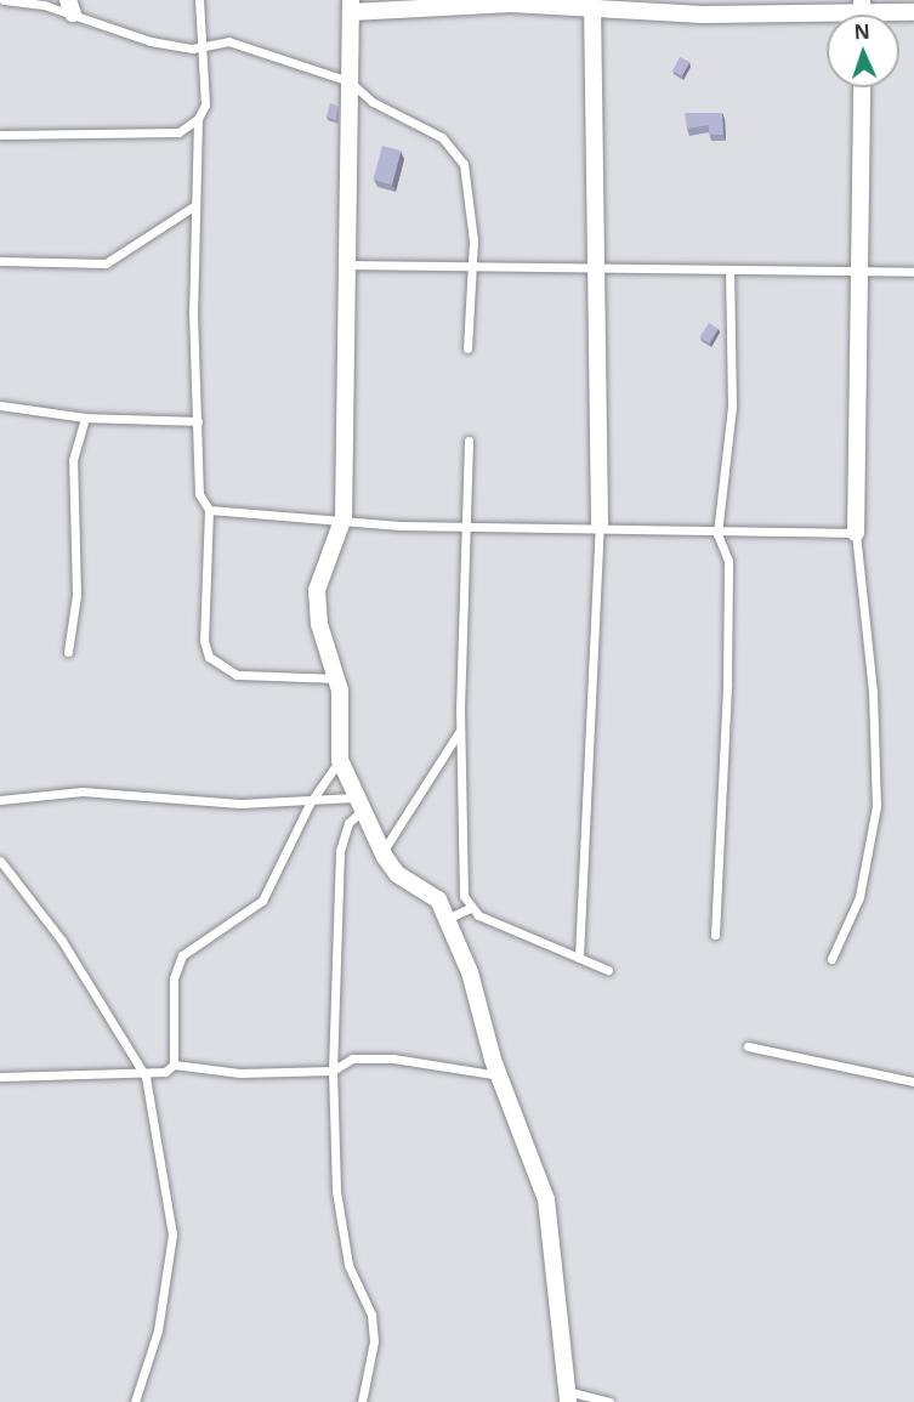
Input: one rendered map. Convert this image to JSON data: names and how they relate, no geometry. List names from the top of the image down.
{
  "north": "top"
}
